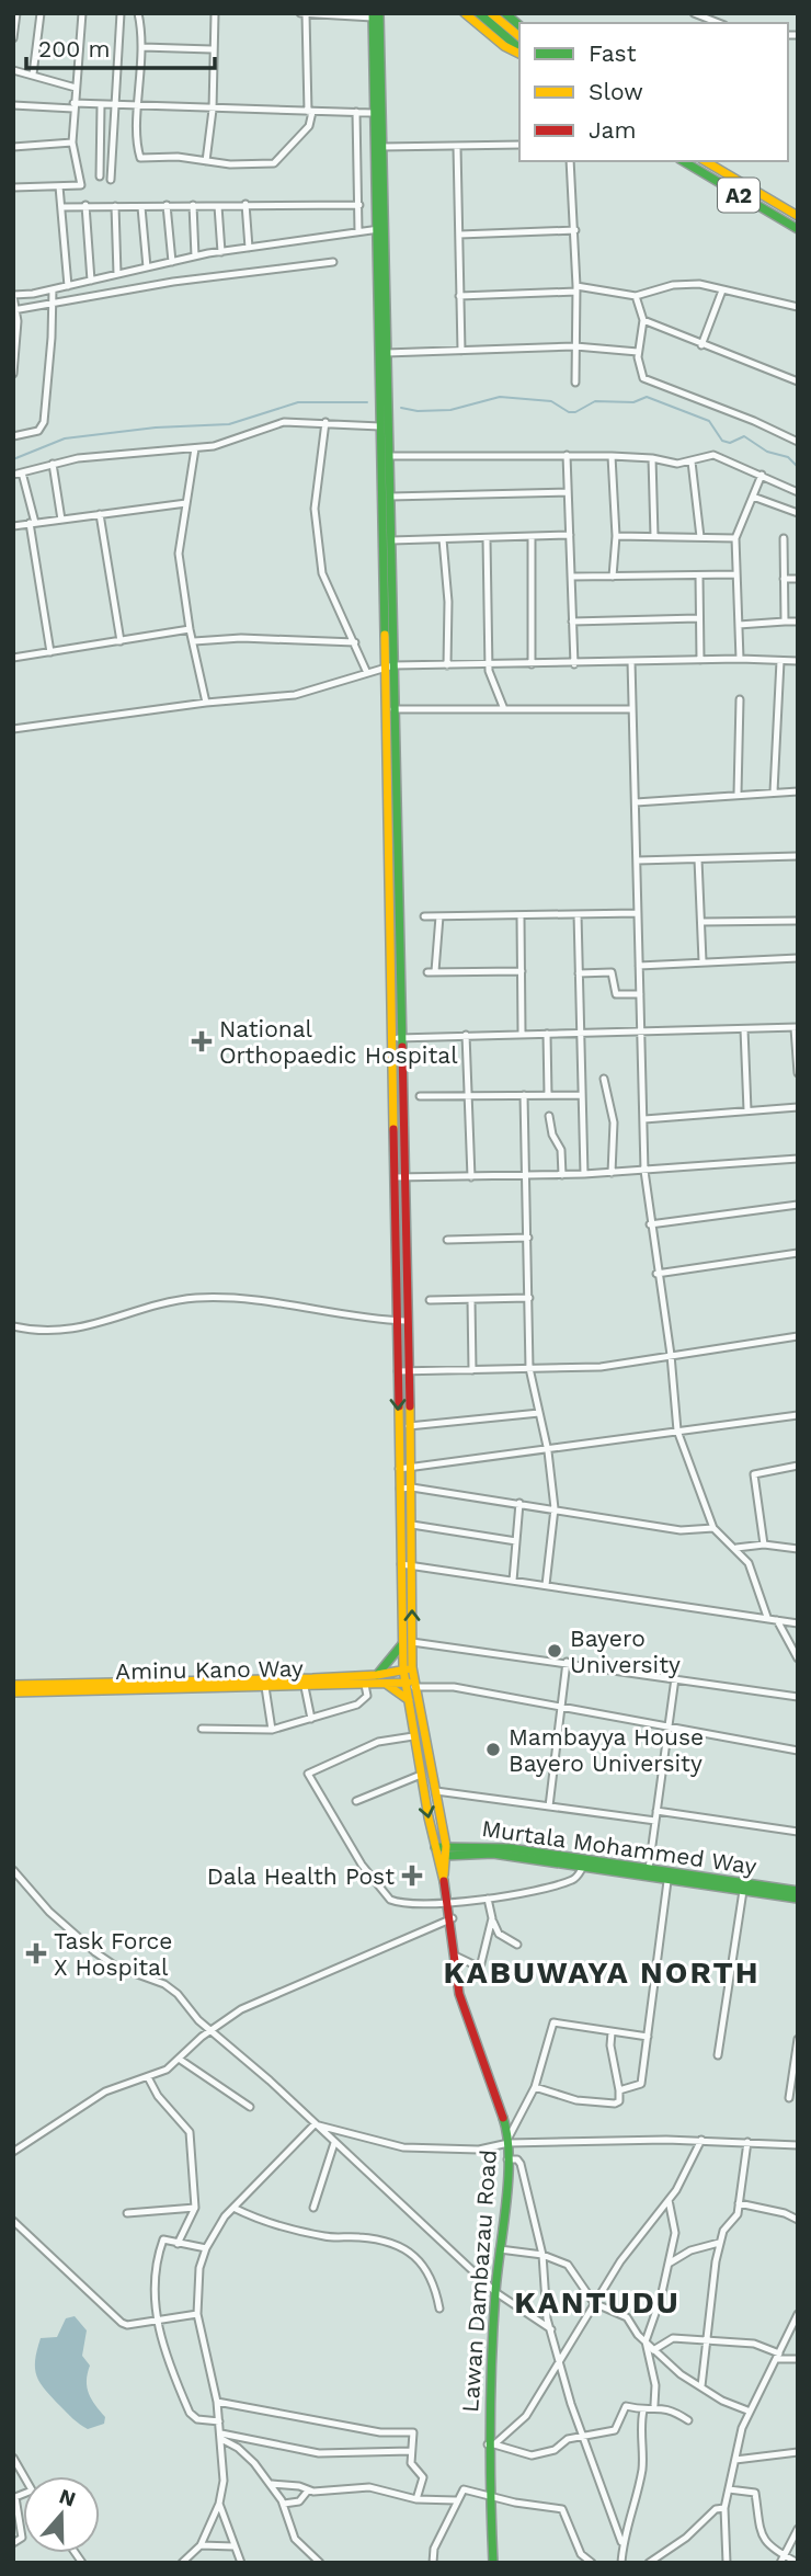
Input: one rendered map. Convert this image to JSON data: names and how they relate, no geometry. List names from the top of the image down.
{
  "streets": {
    "main road": [
      "A2",
      "Aminu Kano Way",
      "Murtala Mohammed Way",
      "Lawan Dambazau Road"
    ]
  },
  "districts": ["KABUWAYA NORTH", "KANTUDU"],
  "places": {
    "health": ["National Orthopaedic Hospital", "Dala Health Post", "Task Force X Hospital"],
    "other": ["Bayero University", "Mambayya House Bayero University"]
  },
  "legend": ["Fast", "Slow", "Jam"],
  "scale_bar": "200 m",
  "north": "top"
}
